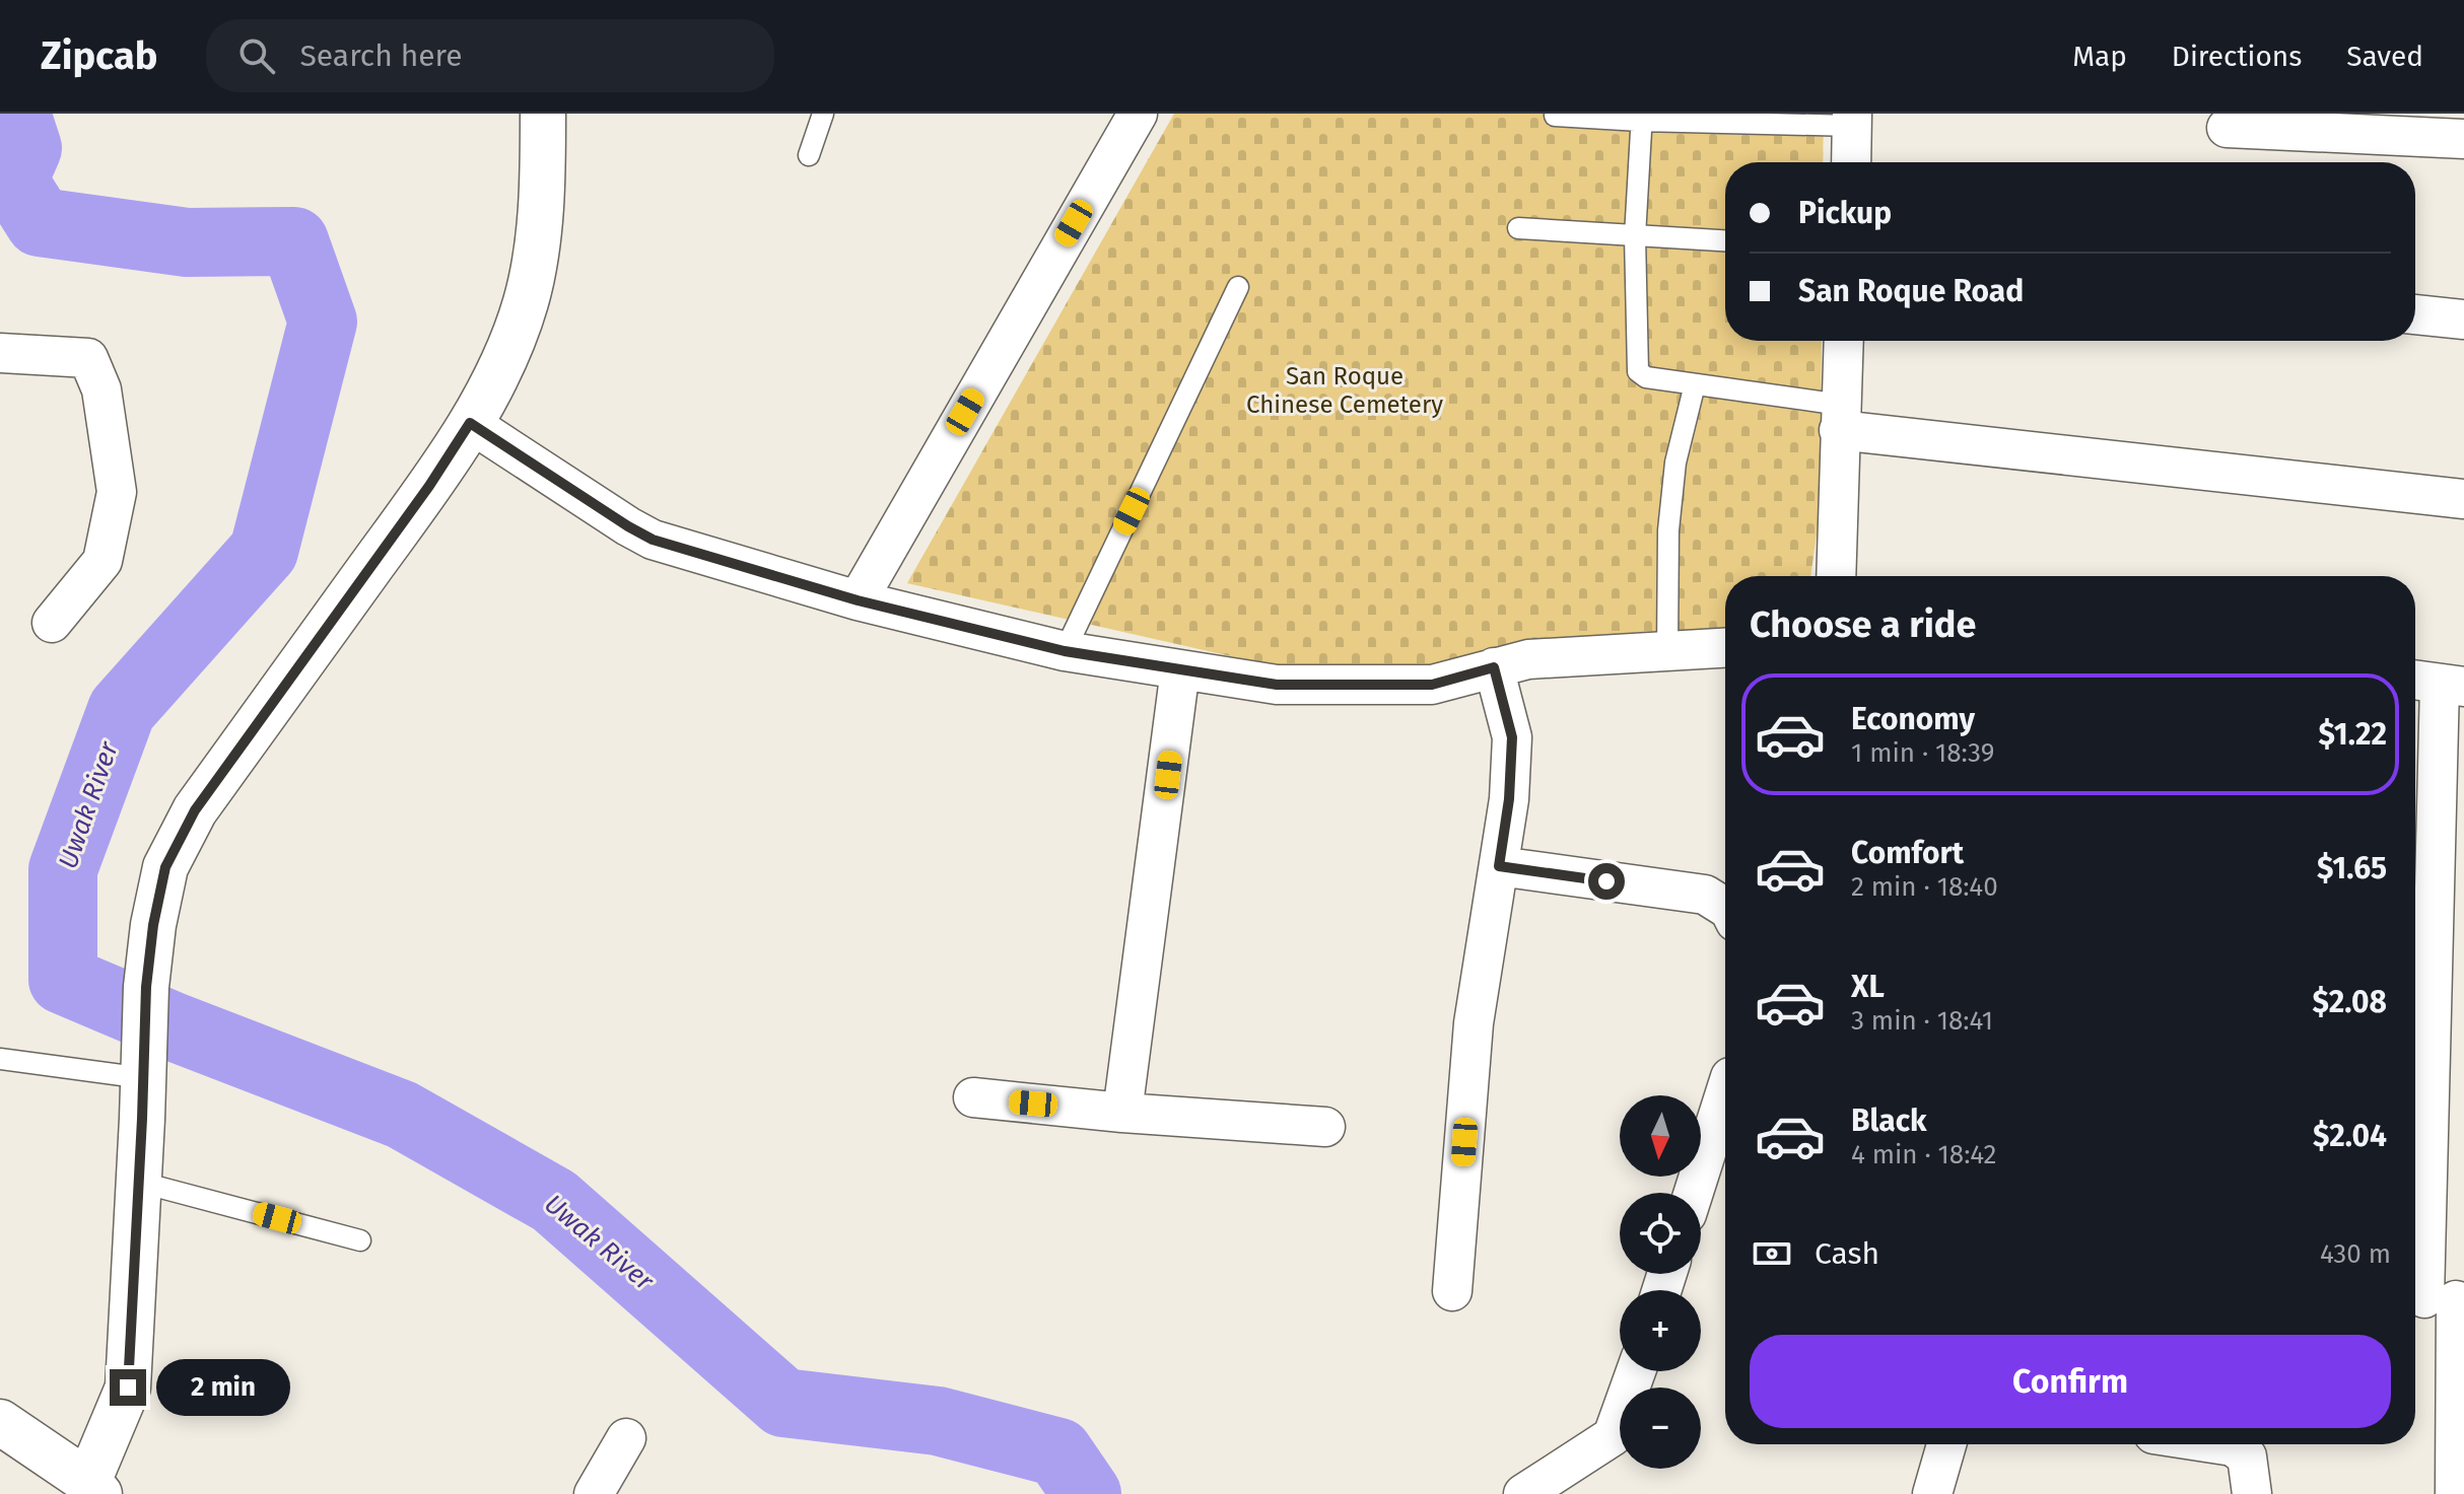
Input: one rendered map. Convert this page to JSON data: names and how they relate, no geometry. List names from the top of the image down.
{
  "water": ["Uwak River"],
  "parks": ["San Roque Chinese Cemetery"],
  "north": "bottom",
  "page": {
    "header": "Zipcab",
    "search": "Search here",
    "nav": ["Map", "Directions", "Saved"],
    "banner": ["Pickup", "San Roque Road"],
    "heading": "Choose a ride",
    "list": [
      {
        "name": "Economy",
        "note": "1 min · 18:39",
        "value": "$1.22"
      },
      {
        "name": "Comfort",
        "note": "2 min · 18:40",
        "value": "$1.65"
      },
      {
        "name": "XL",
        "note": "3 min · 18:41",
        "value": "$2.08"
      },
      {
        "name": "Black",
        "note": "4 min · 18:42",
        "value": "$2.04"
      }
    ],
    "map_buttons": ["+", "−"],
    "pay": ["Cash", "430 m"],
    "buttons": "Confirm",
    "bubble": "2 min"
  }
}
